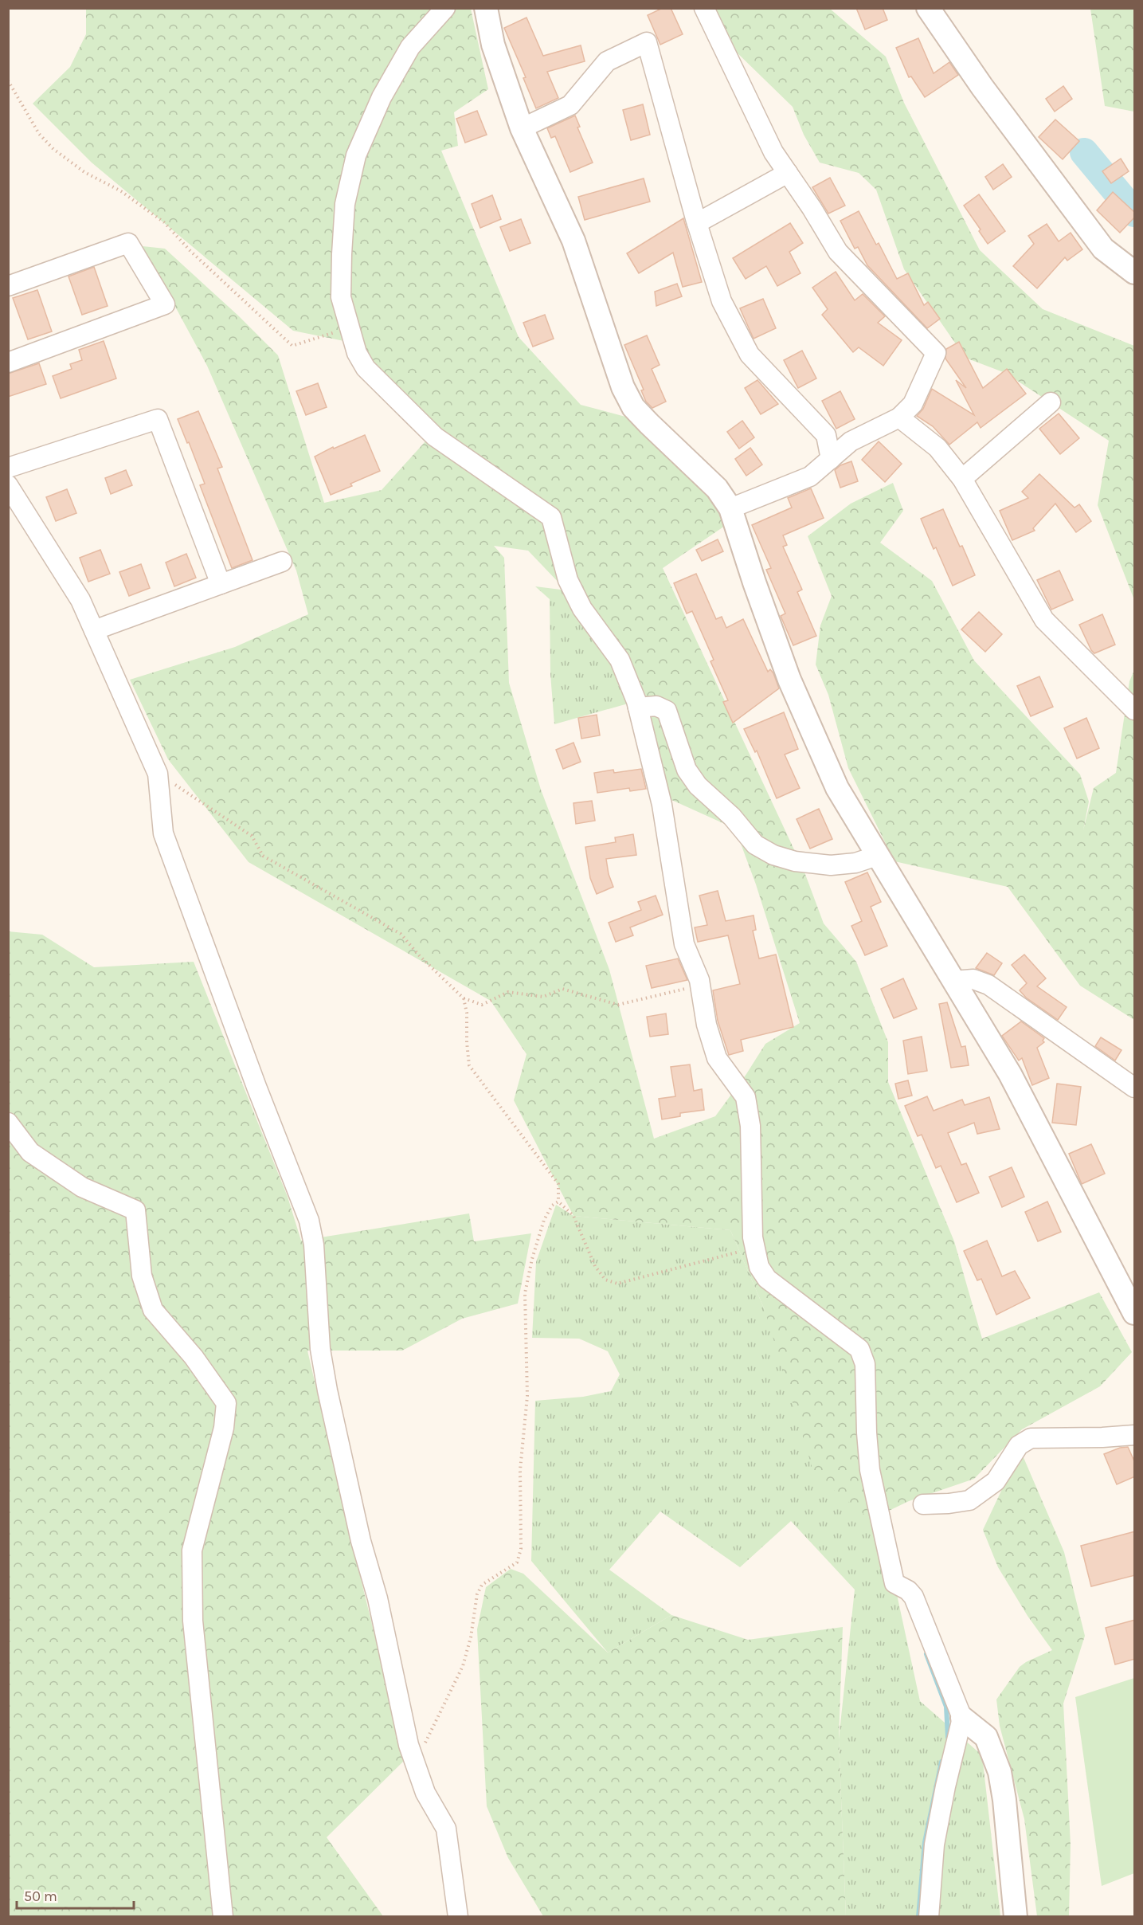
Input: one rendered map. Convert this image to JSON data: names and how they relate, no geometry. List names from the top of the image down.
{
  "scale_bar": "50 m"
}
